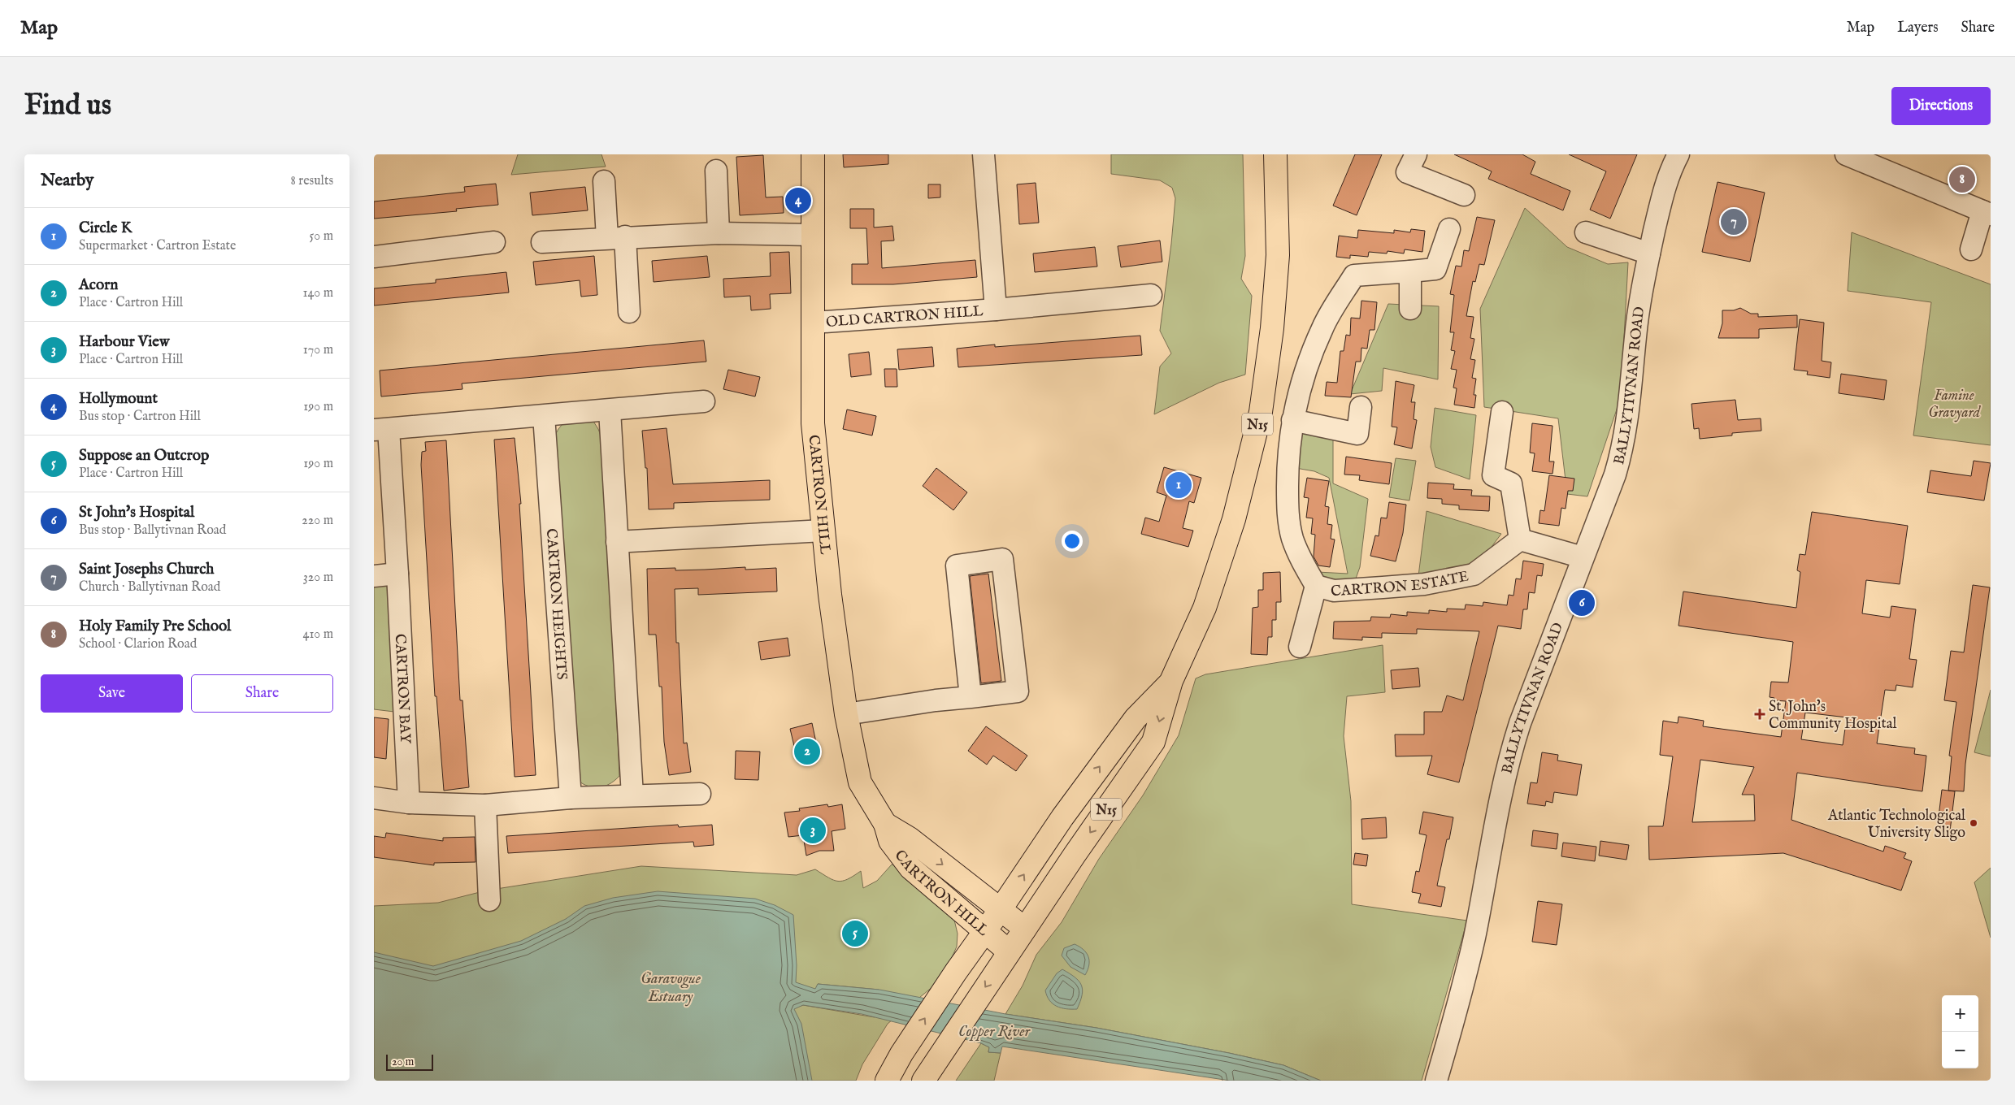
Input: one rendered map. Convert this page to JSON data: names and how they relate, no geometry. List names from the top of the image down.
{
  "streets": {
    "main road": ["N15", "CARTRON HILL"],
    "street": [
      "OLD CARTRON HILL",
      "BALLYTIVNAN ROAD",
      "CARTRON ESTATE",
      "CARTRON HEIGHTS",
      "CARTRON BAY"
    ]
  },
  "crossings": [
    ["OLD CARTRON HILL", "CARTRON HILL"],
    ["N15", "CARTRON HILL"],
    ["CARTRON HEIGHTS", "CARTRON BAY"]
  ],
  "water": ["Garavogue Estuary", "Copper River"],
  "parks": ["Famine Gravyard"],
  "places": {
    "health": ["St. John's Community Hospital"],
    "other": ["Atlantic Technological University Sligo"]
  },
  "scale_bar": "20 m",
  "page": {
    "header": "Map",
    "nav": ["Map", "Layers", "Share"],
    "buttons": [
      "Directions",
      ["Save", "Share"]
    ],
    "title": "Find us",
    "heading": ["Nearby", "8 results"],
    "pins": [
      "8",
      "4",
      "7",
      "1",
      "6",
      "2",
      "3",
      "5"
    ],
    "list": [
      {
        "mark": "1",
        "name": "Circle K",
        "note": "Supermarket · Cartron Estate",
        "value": "50 m"
      },
      {
        "mark": "2",
        "name": "Acorn",
        "note": "Place · Cartron Hill",
        "value": "140 m"
      },
      {
        "mark": "3",
        "name": "Harbour View",
        "note": "Place · Cartron Hill",
        "value": "170 m"
      },
      {
        "mark": "4",
        "name": "Hollymount",
        "note": "Bus stop · Cartron Hill",
        "value": "190 m"
      },
      {
        "mark": "5",
        "name": "Suppose an Outcrop",
        "note": "Place · Cartron Hill",
        "value": "190 m"
      },
      {
        "mark": "6",
        "name": "St John's Hospital",
        "note": "Bus stop · Ballytivnan Road",
        "value": "220 m"
      },
      {
        "mark": "7",
        "name": "Saint Josephs Church",
        "note": "Church · Ballytivnan Road",
        "value": "320 m"
      },
      {
        "mark": "8",
        "name": "Holy Family Pre School",
        "note": "School · Clarion Road",
        "value": "410 m"
      }
    ],
    "map_buttons": ["+", "−"],
    "scale": "20 m"
  }
}
